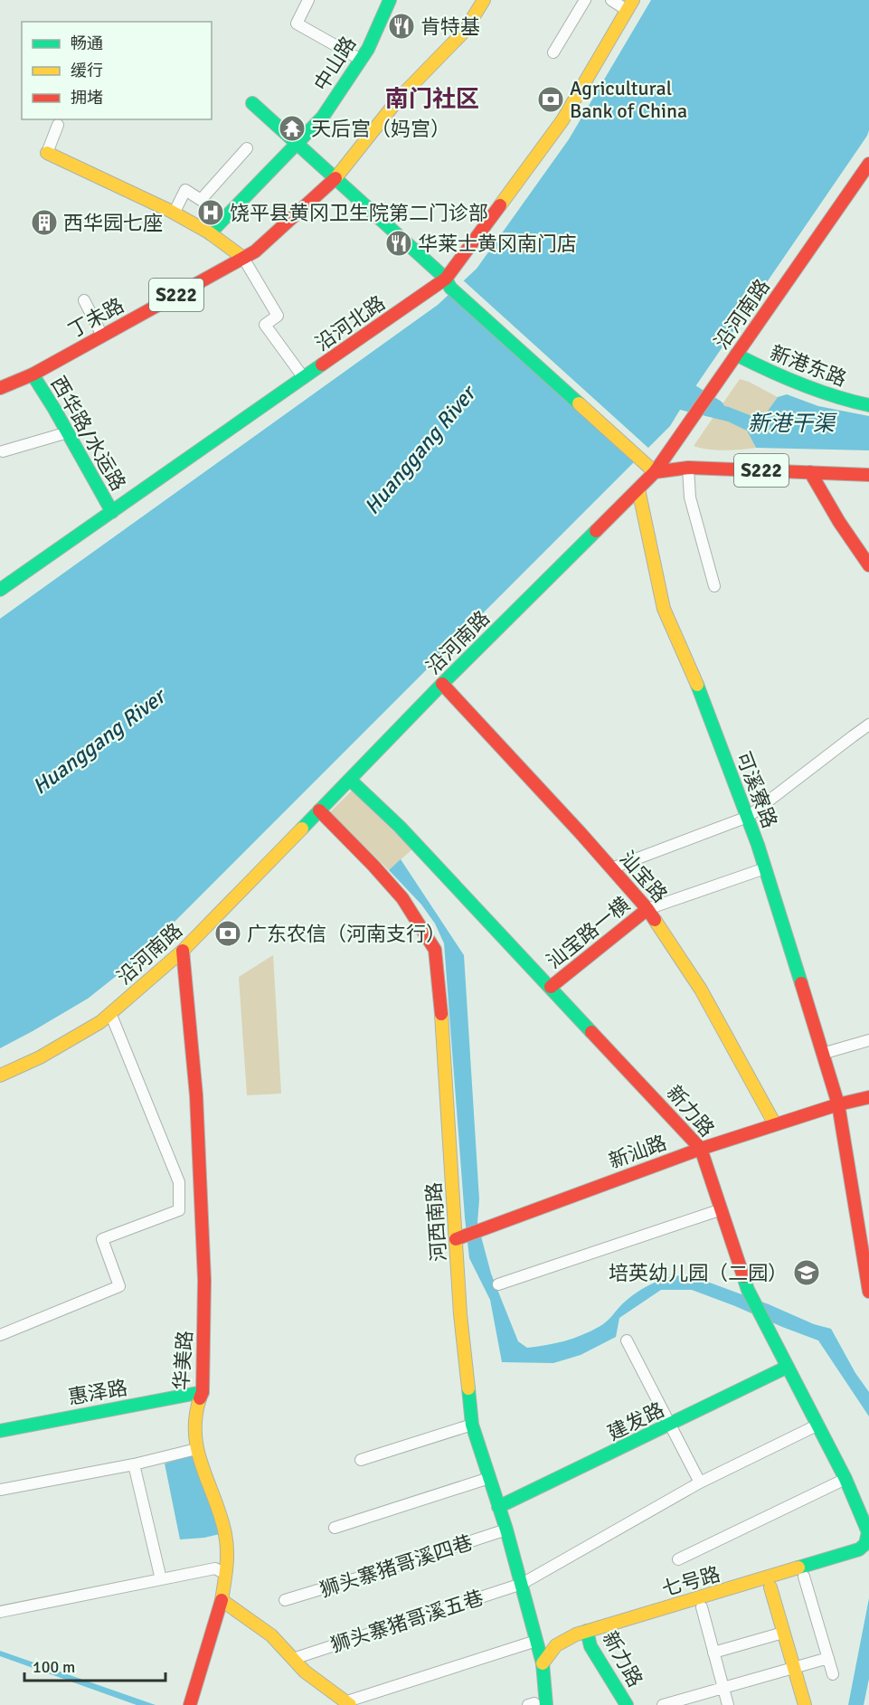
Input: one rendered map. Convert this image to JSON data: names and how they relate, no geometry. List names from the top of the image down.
{
  "streets": {
    "main road": [
      "中山路",
      "S222",
      "沿河南路",
      "丁未路",
      "沿河北路",
      "新港东路",
      "西华路/水运路",
      "可溪寮路",
      "汕宝路",
      "汕宝路一横",
      "新力路",
      "新汕路",
      "河西南路",
      "华美路",
      "惠泽路",
      "建发路",
      "七号路"
    ],
    "street": ["狮头寨猪哥溪四巷", "狮头寨猪哥溪五巷"]
  },
  "crossings": [
    ["S222", "沿河南路"],
    ["沿河南路", "新港东路"],
    ["沿河南路", "可溪寮路"],
    ["沿河南路", "汕宝路"],
    ["沿河南路", "新力路"],
    ["沿河南路", "河西南路"],
    ["沿河南路", "华美路"],
    ["丁未路", "西华路/水运路"],
    ["沿河北路", "西华路/水运路"],
    ["可溪寮路", "新汕路"],
    ["汕宝路", "汕宝路一横"],
    ["汕宝路", "新汕路"],
    ["汕宝路一横", "新力路"],
    ["新力路", "新汕路"],
    ["新力路", "建发路"],
    ["新力路", "七号路"],
    ["新力路", "狮头寨猪哥溪五巷"],
    ["新汕路", "河西南路"],
    ["河西南路", "建发路"],
    ["河西南路", "狮头寨猪哥溪四巷"],
    ["河西南路", "七号路"],
    ["河西南路", "狮头寨猪哥溪五巷"],
    ["华美路", "惠泽路"]
  ],
  "districts": ["南门社区"],
  "water": ["新港干渠", "Huanggang River"],
  "places": {
    "restaurant": ["肯特基", "华莱士黄冈南门店"],
    "bank": ["Agricultural Bank of China", "广东农信（河南支行）"],
    "temple": ["天后宫（妈宫）"],
    "hospital": ["饶平县黄冈卫生院第二门诊部"],
    "building": ["西华园七座"],
    "school or university": ["培英幼儿园（二园）"]
  },
  "legend": ["畅通", "缓行", "拥堵"],
  "scale_bar": "100 m"
}
